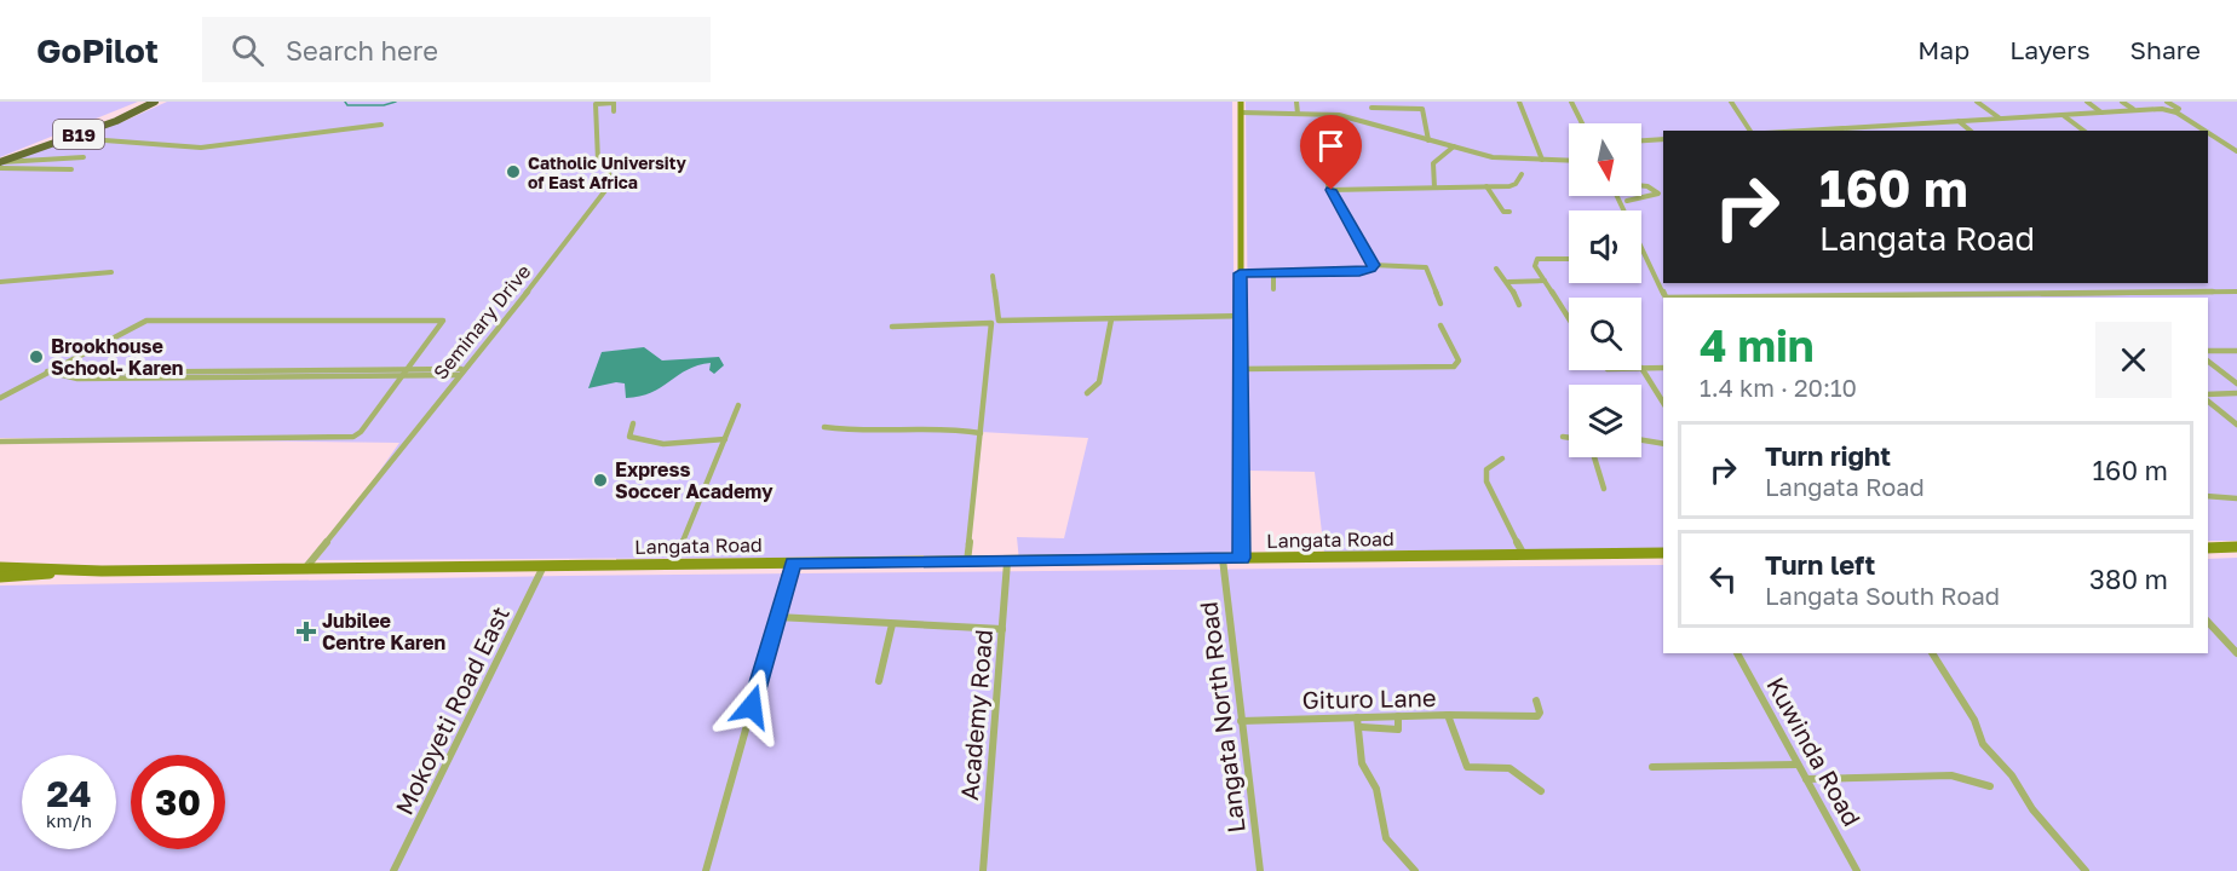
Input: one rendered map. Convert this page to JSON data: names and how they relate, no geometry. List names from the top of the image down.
{
  "streets": {
    "highway": ["B19"],
    "main road": ["Langata Road"],
    "street": [
      "Seminary Drive",
      "Gituro Lane",
      "Mokoyeti Road East",
      "Academy Road",
      "Langata North Road",
      "Kuwinda Road"
    ]
  },
  "crossings": [
    ["Seminary Drive", "Langata Road"],
    ["Langata Road", "Mokoyeti Road East"],
    ["Langata Road", "Academy Road"],
    ["Langata Road", "Langata North Road"],
    ["Gituro Lane", "Langata North Road"]
  ],
  "places": {
    "other": ["Catholic University of East Africa", "Brookhouse School- Karen", "Express Soccer Academy"],
    "health": ["Jubilee Centre Karen"]
  },
  "north": "bottom",
  "page": {
    "header": "GoPilot",
    "search": "Search here",
    "nav": ["Map", "Layers", "Share"],
    "turn": ["160 m", "Langata Road"],
    "heading": ["4 min", "1.4 km · 20:10"],
    "list": [
      {
        "name": "Turn right",
        "note": "Langata Road",
        "value": "160 m"
      },
      {
        "name": "Turn left",
        "note": "Langata South Road",
        "value": "380 m"
      }
    ],
    "speed": "24 km/h",
    "limit": "30"
  }
}
